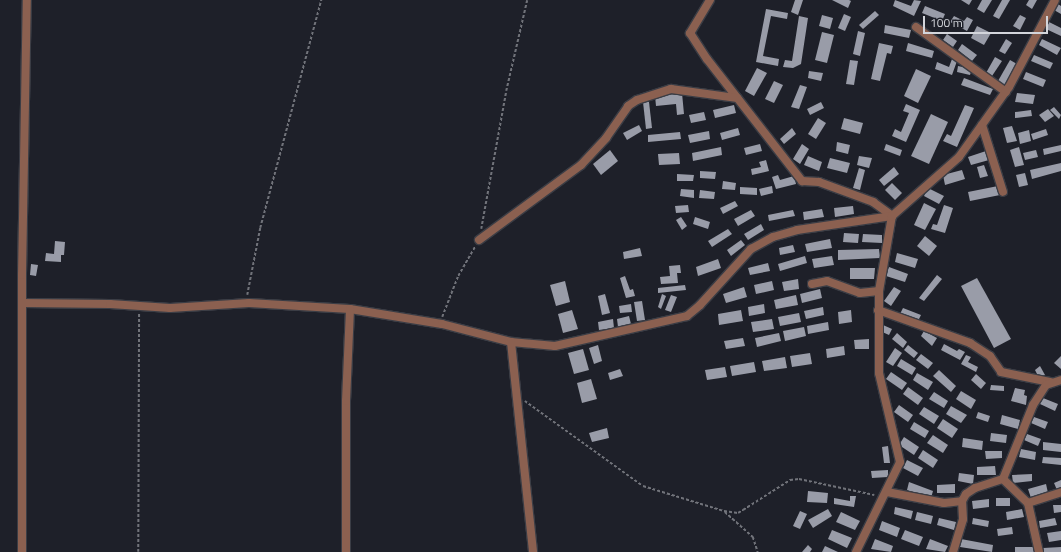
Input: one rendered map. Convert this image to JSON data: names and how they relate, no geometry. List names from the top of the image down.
{
  "scale_bar": "100 m"
}
